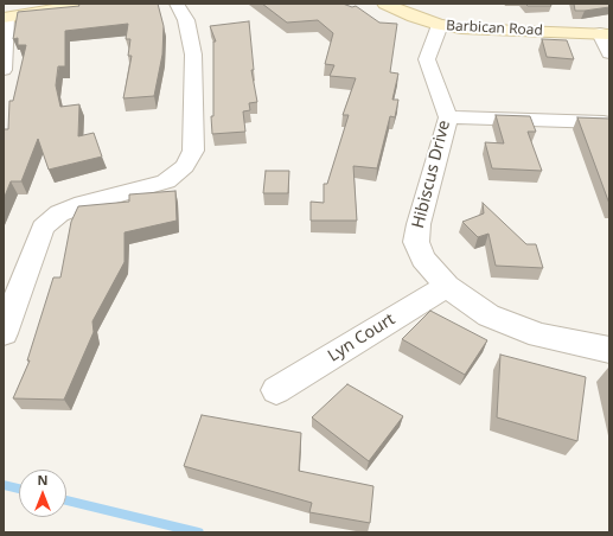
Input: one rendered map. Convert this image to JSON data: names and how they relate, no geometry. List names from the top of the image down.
{
  "streets": {
    "main road": ["Barbican Road"],
    "street": ["Hibiscus Drive", "Lyn Court"]
  },
  "crossings": [
    ["Barbican Road", "Hibiscus Drive"],
    ["Hibiscus Drive", "Lyn Court"]
  ],
  "north": "top"
}
